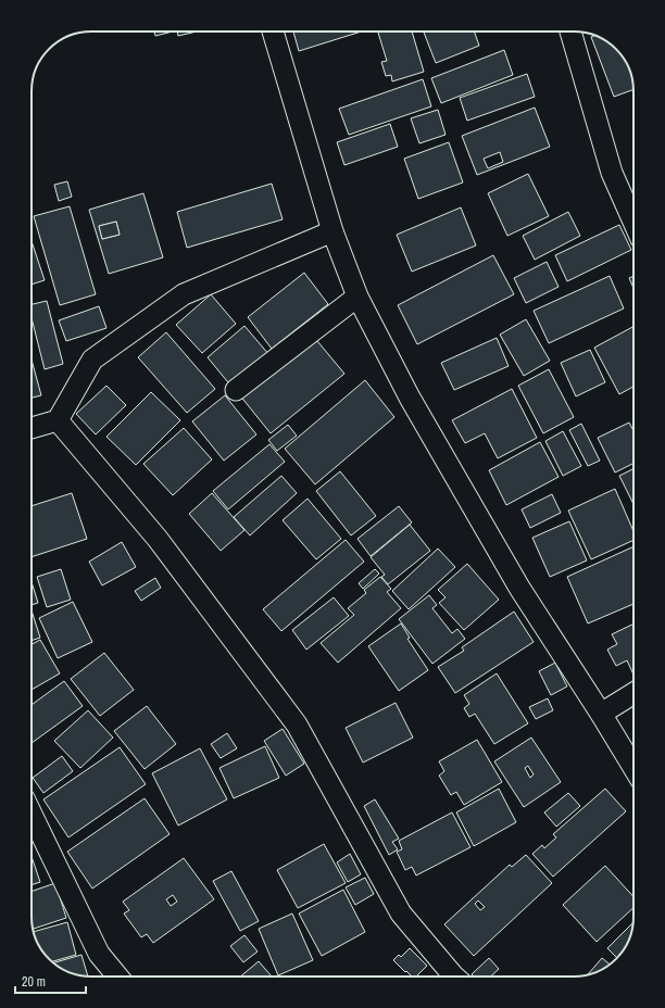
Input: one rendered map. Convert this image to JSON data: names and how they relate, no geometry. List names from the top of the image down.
{
  "scale_bar": "20 m"
}
